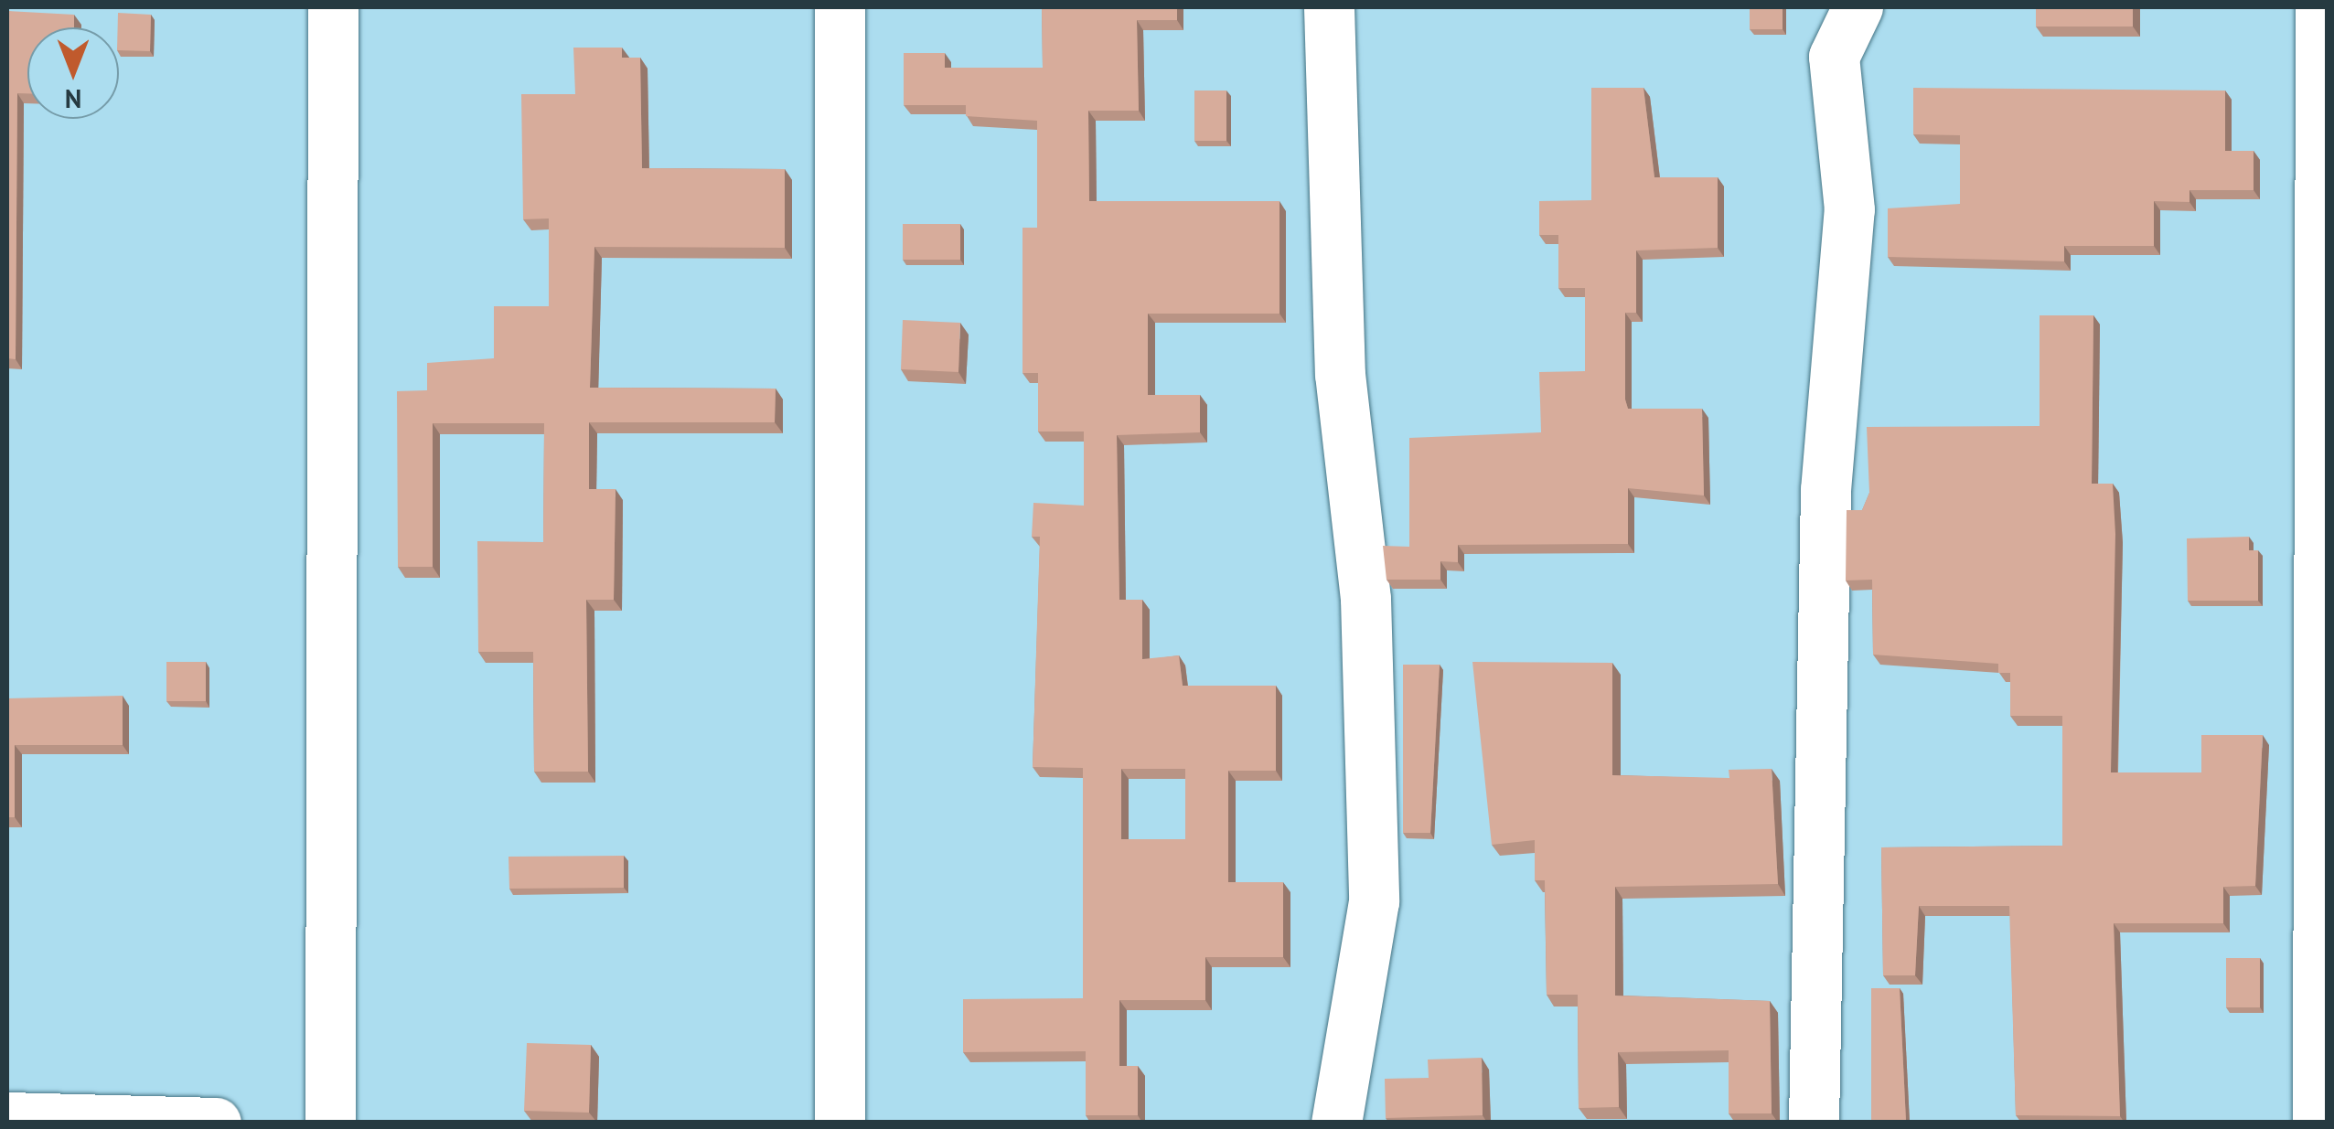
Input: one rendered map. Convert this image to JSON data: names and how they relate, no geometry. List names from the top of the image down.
{
  "north": "bottom"
}
